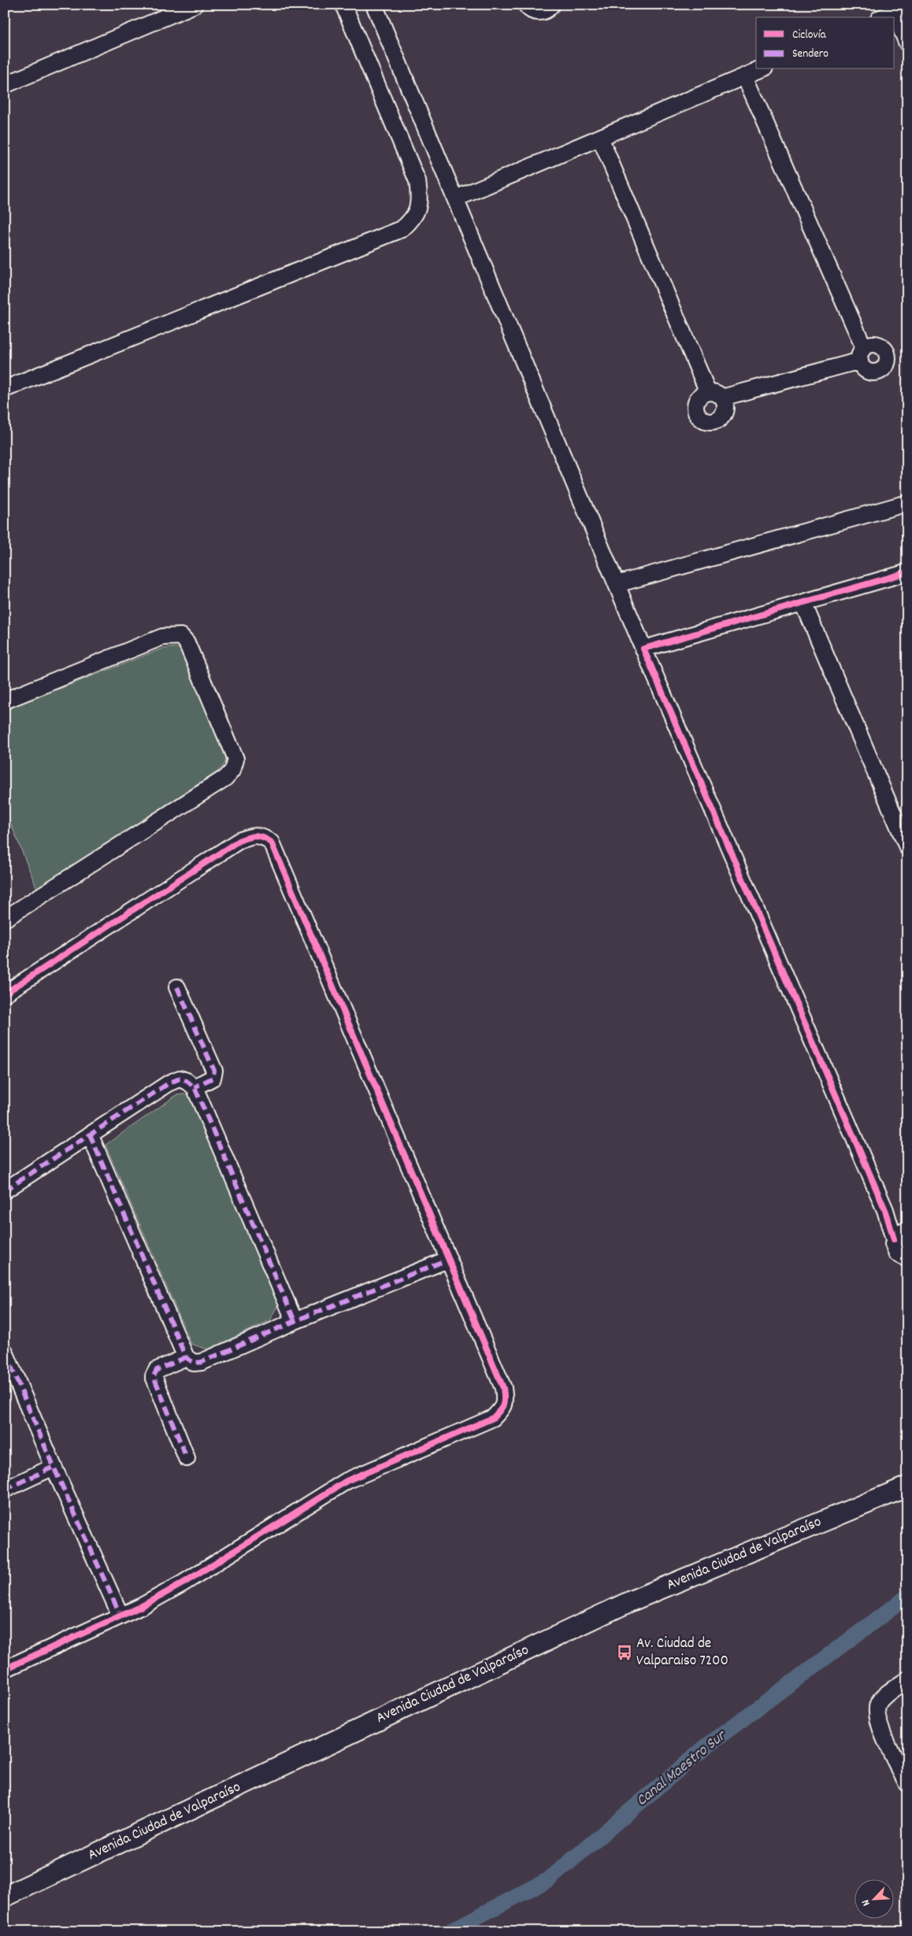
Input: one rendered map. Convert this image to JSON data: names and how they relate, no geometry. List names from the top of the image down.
{
  "streets": {
    "main road": ["Avenida Ciudad de Valparaíso"]
  },
  "water": ["Canal Maestro Sur"],
  "places": {
    "bus stop": ["Av. Ciudad de Valparaiso 7200"]
  },
  "legend": ["Ciclovía", "Sendero"],
  "north": "bottom left"
}
